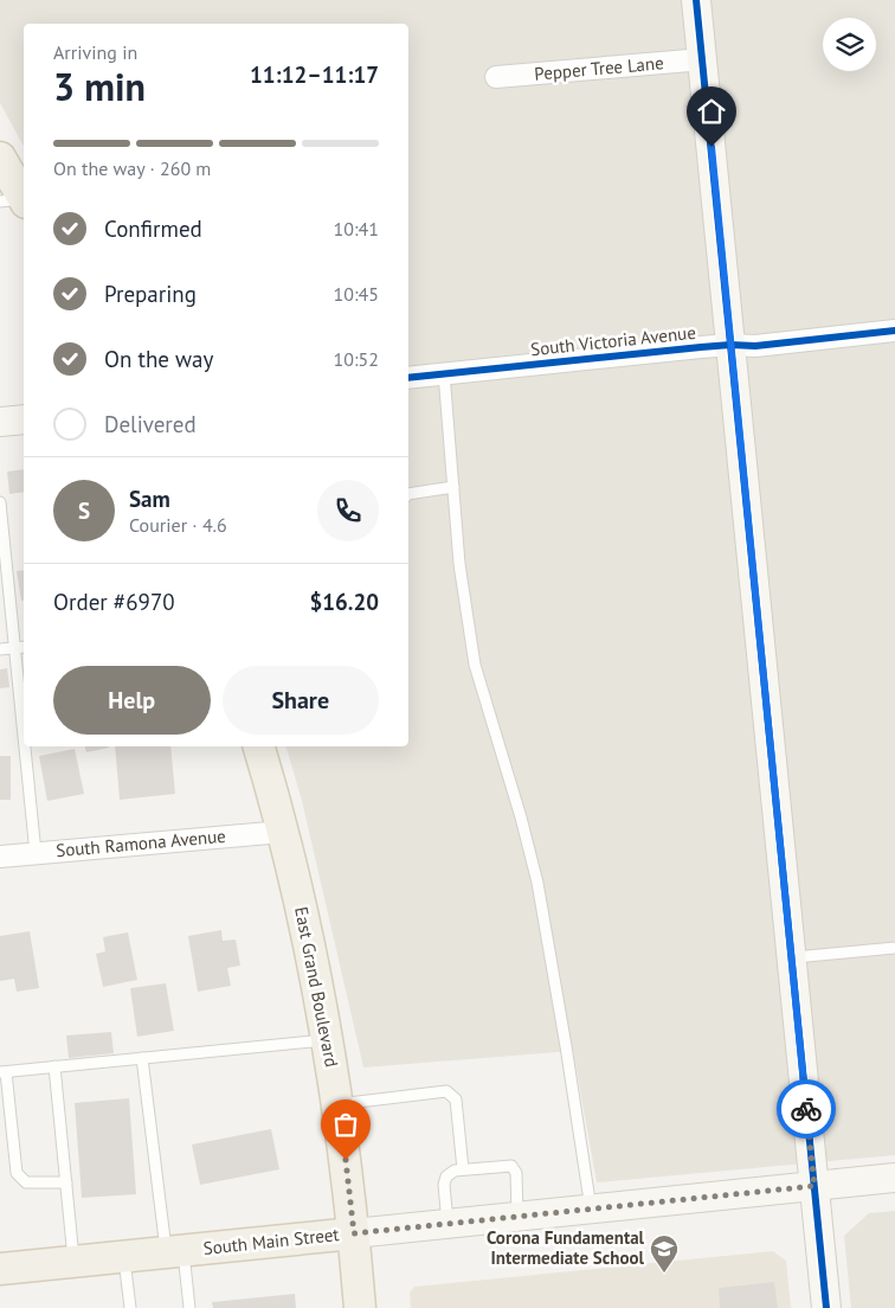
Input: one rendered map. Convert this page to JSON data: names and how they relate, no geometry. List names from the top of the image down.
{
  "streets": {
    "main road": ["East Grand Boulevard", "South Main Street"],
    "street": ["Pepper Tree Lane", "South Victoria Avenue", "South Ramona Avenue"]
  },
  "crossings": [
    ["South Ramona Avenue", "East Grand Boulevard"],
    ["East Grand Boulevard", "South Main Street"]
  ],
  "places": {
    "school or university": ["Corona Fundamental Intermediate School"]
  },
  "page": {
    "heading": ["3 min", "Arriving in", "11:12–11:17"],
    "panel": [
      "Sam",
      "Courier · 4.6",
      "Order #6970",
      "$16.20"
    ],
    "bar": "On the way · 260 m",
    "list": [
      ["Confirmed", "10:41"],
      ["Preparing", "10:45"],
      ["On the way", "10:52"],
      "Delivered"
    ],
    "round": "S",
    "buttons": ["Help", "Share"]
  }
}
